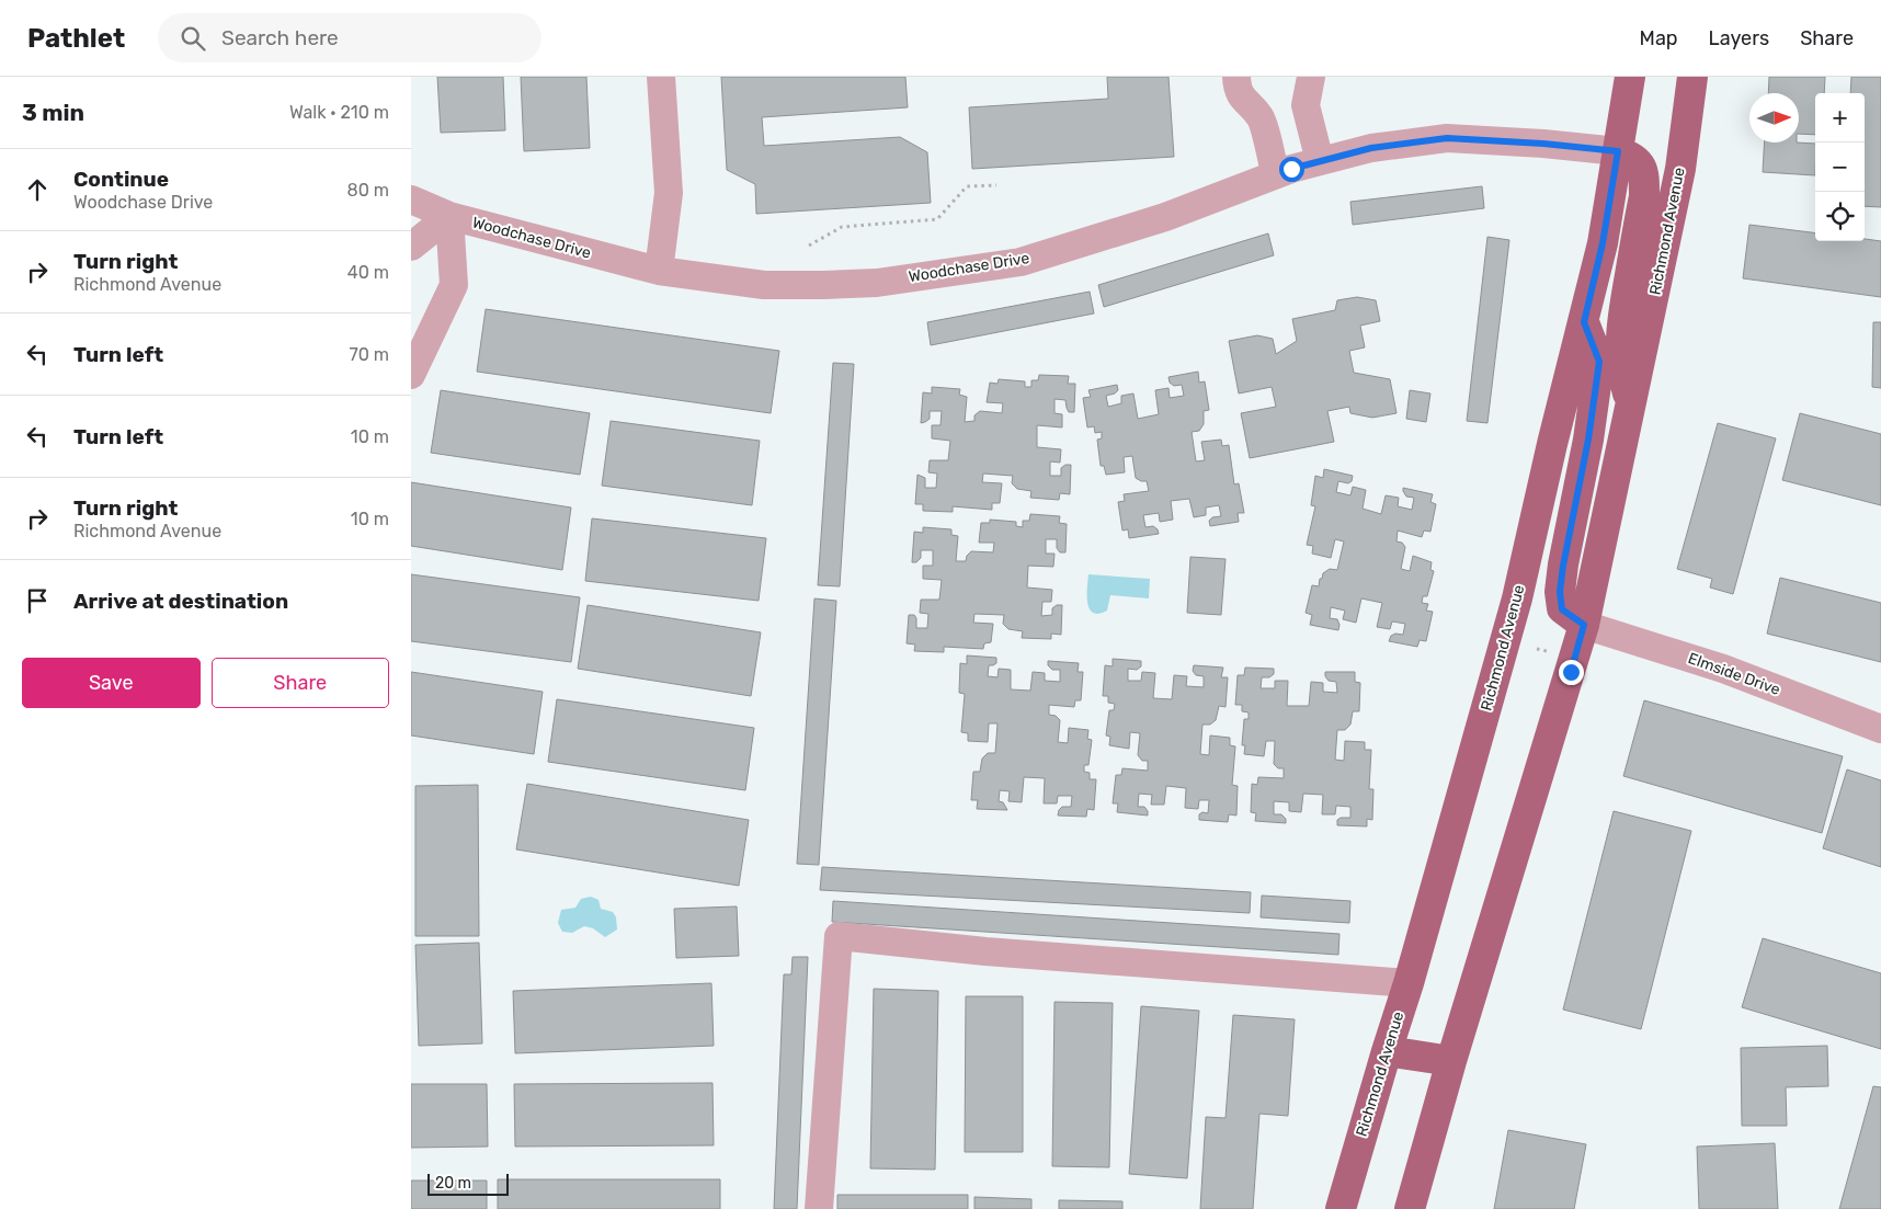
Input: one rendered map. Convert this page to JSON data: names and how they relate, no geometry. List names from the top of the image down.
{
  "streets": {
    "main road": ["Richmond Avenue"],
    "street": ["Woodchase Drive", "Elmside Drive"]
  },
  "crossings": [
    ["Richmond Avenue", "Woodchase Drive"],
    ["Richmond Avenue", "Elmside Drive"]
  ],
  "scale_bar": "20 m",
  "north": "right",
  "page": {
    "header": "Pathlet",
    "search": "Search here",
    "nav": ["Map", "Layers", "Share"],
    "heading": ["3 min", "Walk · 210 m"],
    "map_buttons": ["+", "−"],
    "list": [
      ["Continue", "Woodchase Drive", "80 m"],
      ["Turn right", "Richmond Avenue", "40 m"],
      ["Turn left", "70 m"],
      ["Turn left", "10 m"],
      ["Turn right", "Richmond Avenue", "10 m"],
      "Arrive at destination"
    ],
    "buttons": ["Save", "Share"],
    "scale": "20 m"
  }
}
